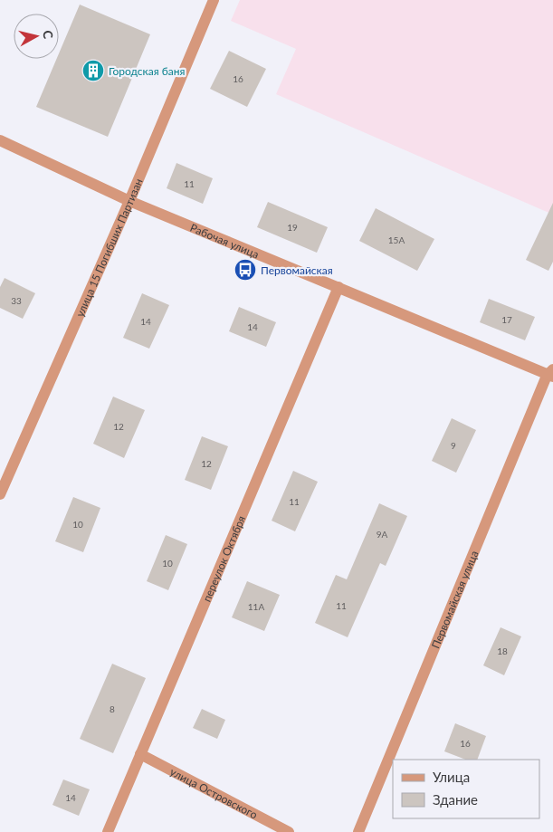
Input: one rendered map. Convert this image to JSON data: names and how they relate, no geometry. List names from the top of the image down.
{
  "streets": {
    "street": [
      "Рабочая улица",
      "улица 15 Погибших Партизан",
      "переулок Октября",
      "Первомайская улица",
      "улица Островского"
    ]
  },
  "crossings": [
    ["Рабочая улица", "улица 15 Погибших Партизан"],
    ["Рабочая улица", "переулок Октября"],
    ["Рабочая улица", "Первомайская улица"],
    ["переулок Октября", "улица Островского"]
  ],
  "places": {
    "building": ["Городская баня"],
    "bus stop": ["Первомайская"]
  },
  "house_numbers": [
    "16",
    "11",
    "19",
    "15А",
    "33",
    "17",
    "14",
    "14",
    "12",
    "9",
    "12",
    "11",
    "10",
    "9А",
    "10",
    "11",
    "11А",
    "18",
    "8",
    "16",
    "14"
  ],
  "legend": ["Улица", "Здание"],
  "north": "right"
}
